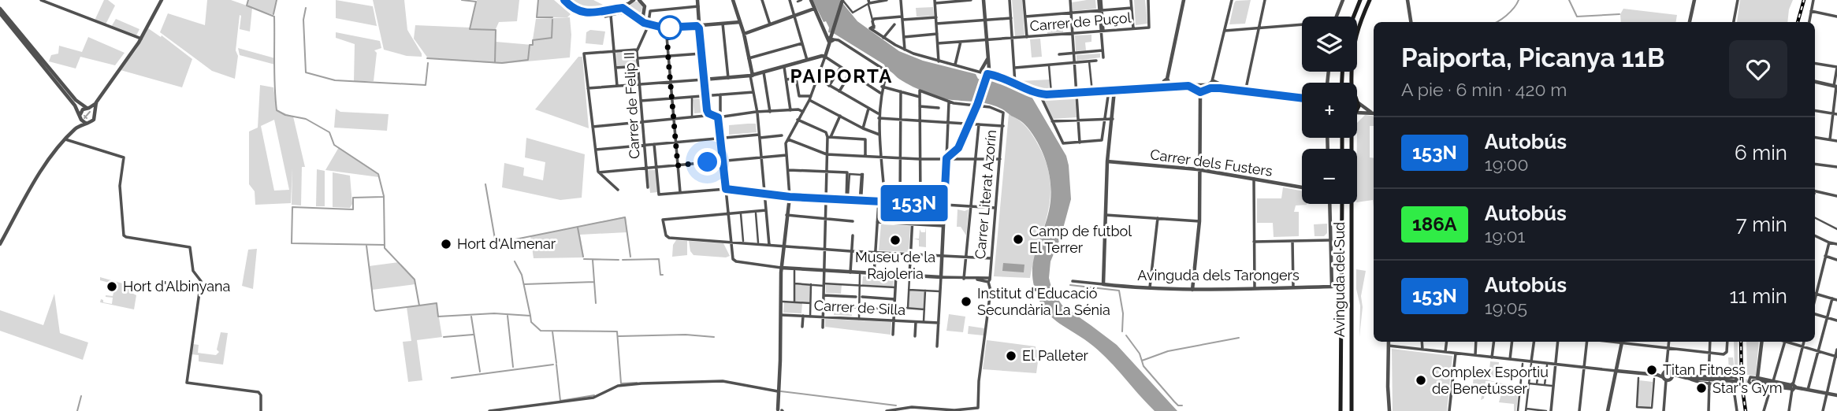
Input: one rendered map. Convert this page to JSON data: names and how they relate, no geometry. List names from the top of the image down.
{
  "streets": {
    "main road": ["Avinguda del Sud"],
    "street": [
      "Carrer de Puçol",
      "Carrer de Felip II",
      "Carrer dels Fusters",
      "Carrer Literat Azorín",
      "Avinguda dels Tarongers",
      "Carrer de Silla"
    ]
  },
  "districts": ["PAIPORTA"],
  "places": [
    "Camp de futbol El Terrer",
    "Museu de la Rajoleria",
    "Hort d'Almenar",
    "Hort d'Albinyana",
    "Institut d'Educació Secundària La Sénia",
    "El Palleter",
    "Titan Fitness",
    "Complex Esportiu de Benetússer",
    "Star's Gym"
  ],
  "lines": ["bus line 153N"],
  "page": {
    "on_map": "153N",
    "map_buttons": ["+", "−"],
    "heading": ["Paiporta, Picanya 11B", "A pie · 6 min · 420 m"],
    "list": [
      {
        "mark": "153N",
        "name": "Autobús",
        "note": "19:00",
        "value": "6 min"
      },
      {
        "mark": "186A",
        "name": "Autobús",
        "note": "19:01",
        "value": "7 min"
      },
      {
        "mark": "153N",
        "name": "Autobús",
        "note": "19:05",
        "value": "11 min"
      }
    ]
  }
}
